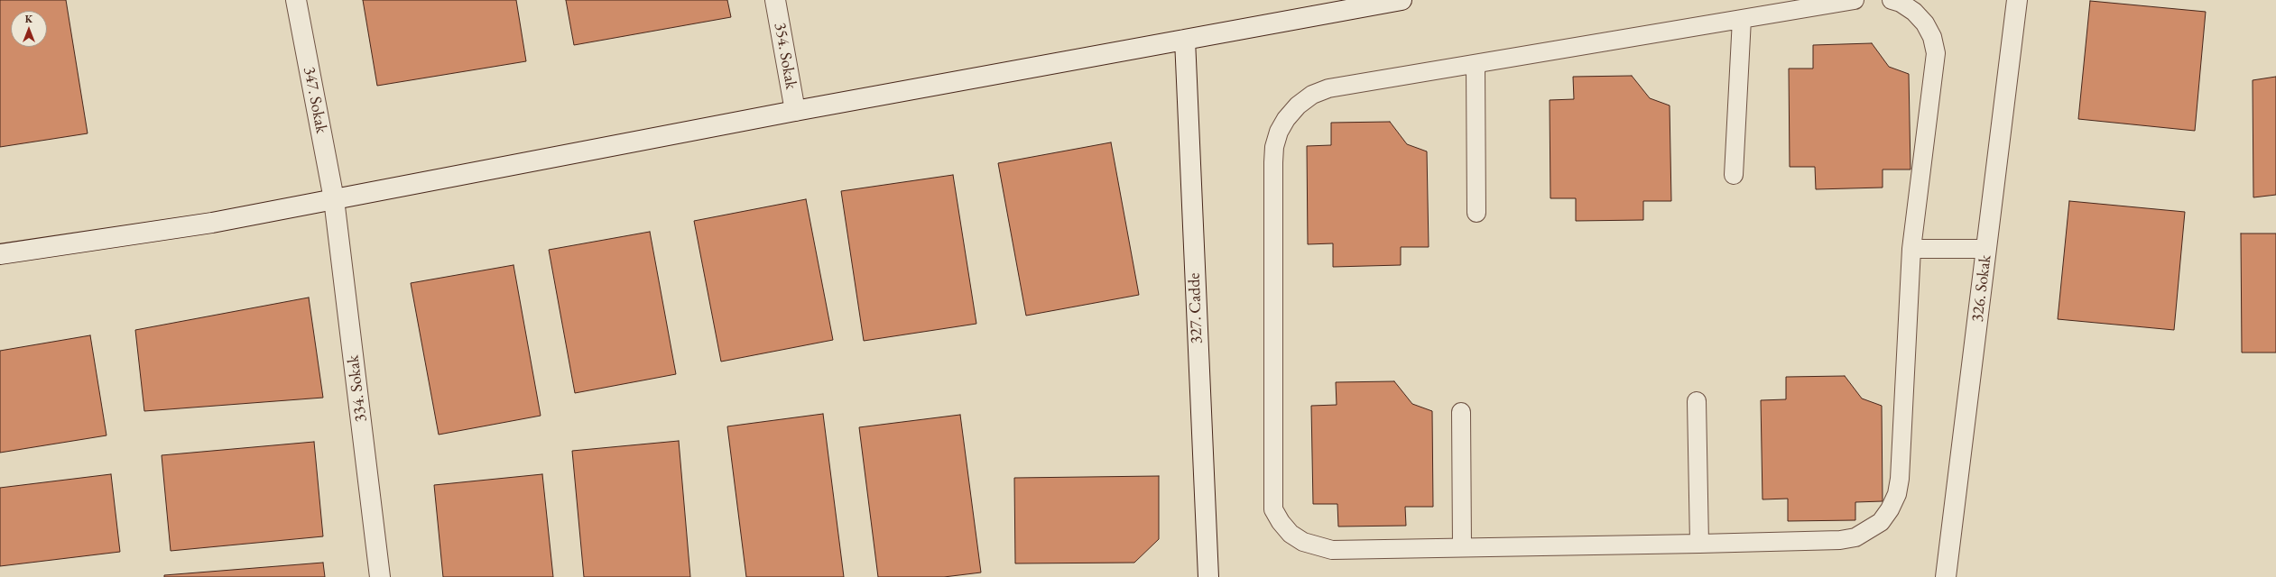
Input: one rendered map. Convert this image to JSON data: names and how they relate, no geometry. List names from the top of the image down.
{
  "streets": {
    "street": [
      "354. Sokak",
      "347. Sokak",
      "326. Sokak",
      "327. Cadde",
      "334. Sokak"
    ]
  },
  "crossings": [
    ["347. Sokak", "334. Sokak"]
  ],
  "north": "top"
}
